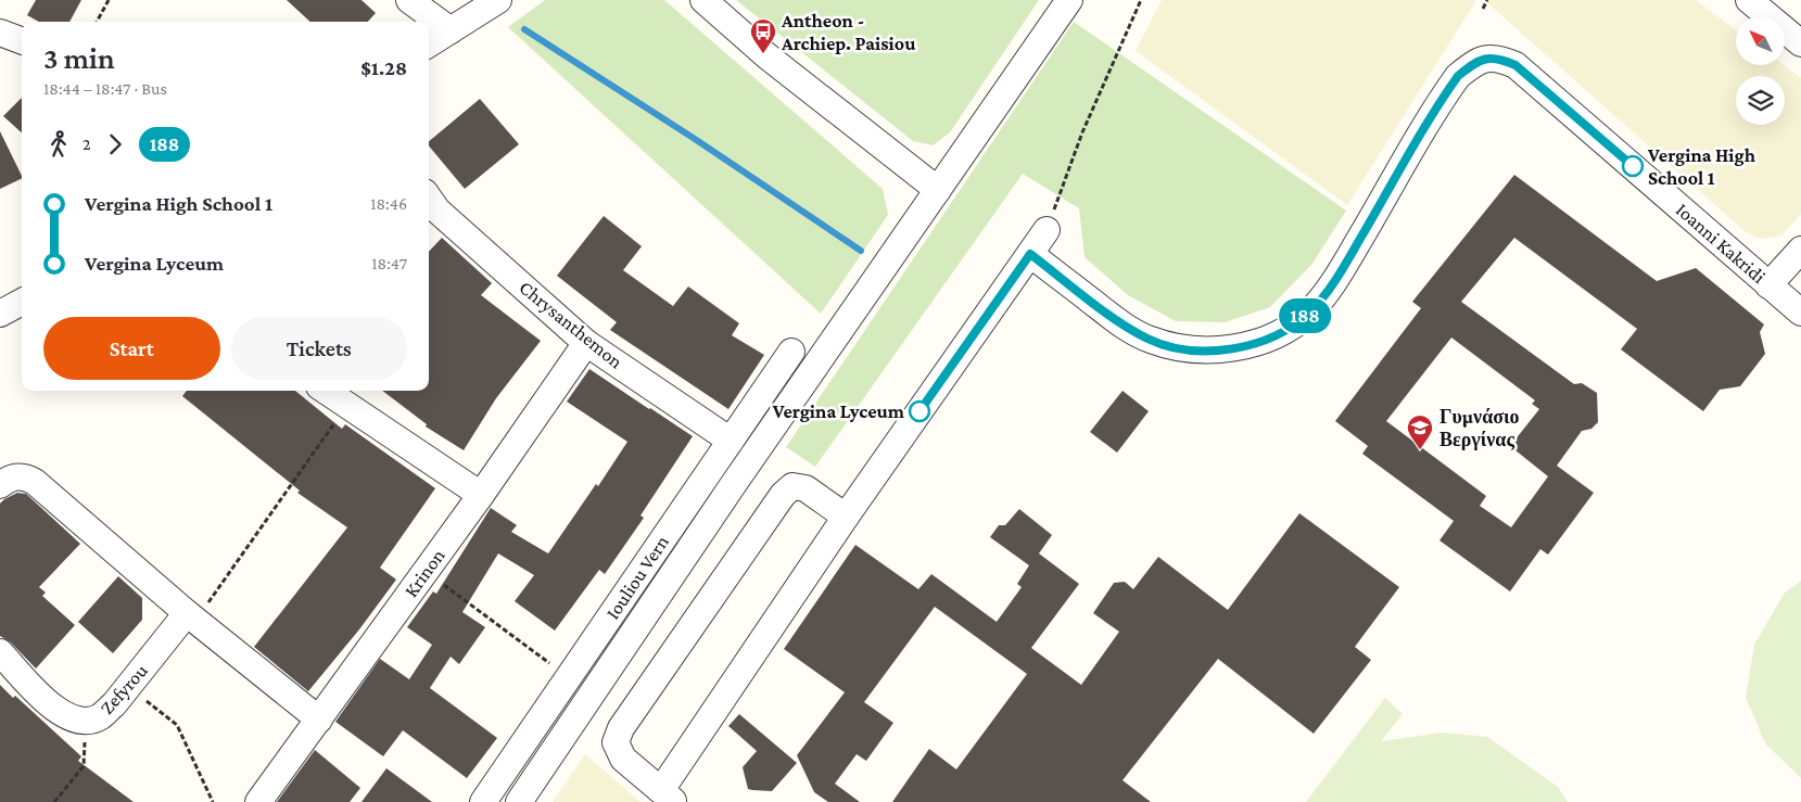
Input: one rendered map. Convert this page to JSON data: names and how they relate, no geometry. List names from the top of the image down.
{
  "streets": {
    "street": [
      "Ioanni Kakridi",
      "Chrysanthemon",
      "Krinon",
      "Iouliou Vern",
      "Zefyrou"
    ]
  },
  "crossings": [
    ["Chrysanthemon", "Krinon"],
    ["Chrysanthemon", "Iouliou Vern"]
  ],
  "places": {
    "bus stop": ["Antheon - Archiep. Paisiou"],
    "other": ["Vergina High School 1", "Vergina Lyceum"],
    "school or university": ["Γυμνάσιο Βεργίνας"]
  },
  "lines": ["bus line 188"],
  "north": "top left",
  "page": {
    "on_map": "188",
    "heading": ["3 min", "18:44 – 18:47 · Bus", "$1.28"],
    "legs": ["2", "188"],
    "list": [
      {
        "name": "Vergina High School 1",
        "value": "18:46"
      },
      {
        "name": "Vergina Lyceum",
        "value": "18:47"
      }
    ],
    "buttons": ["Start", "Tickets"]
  }
}
